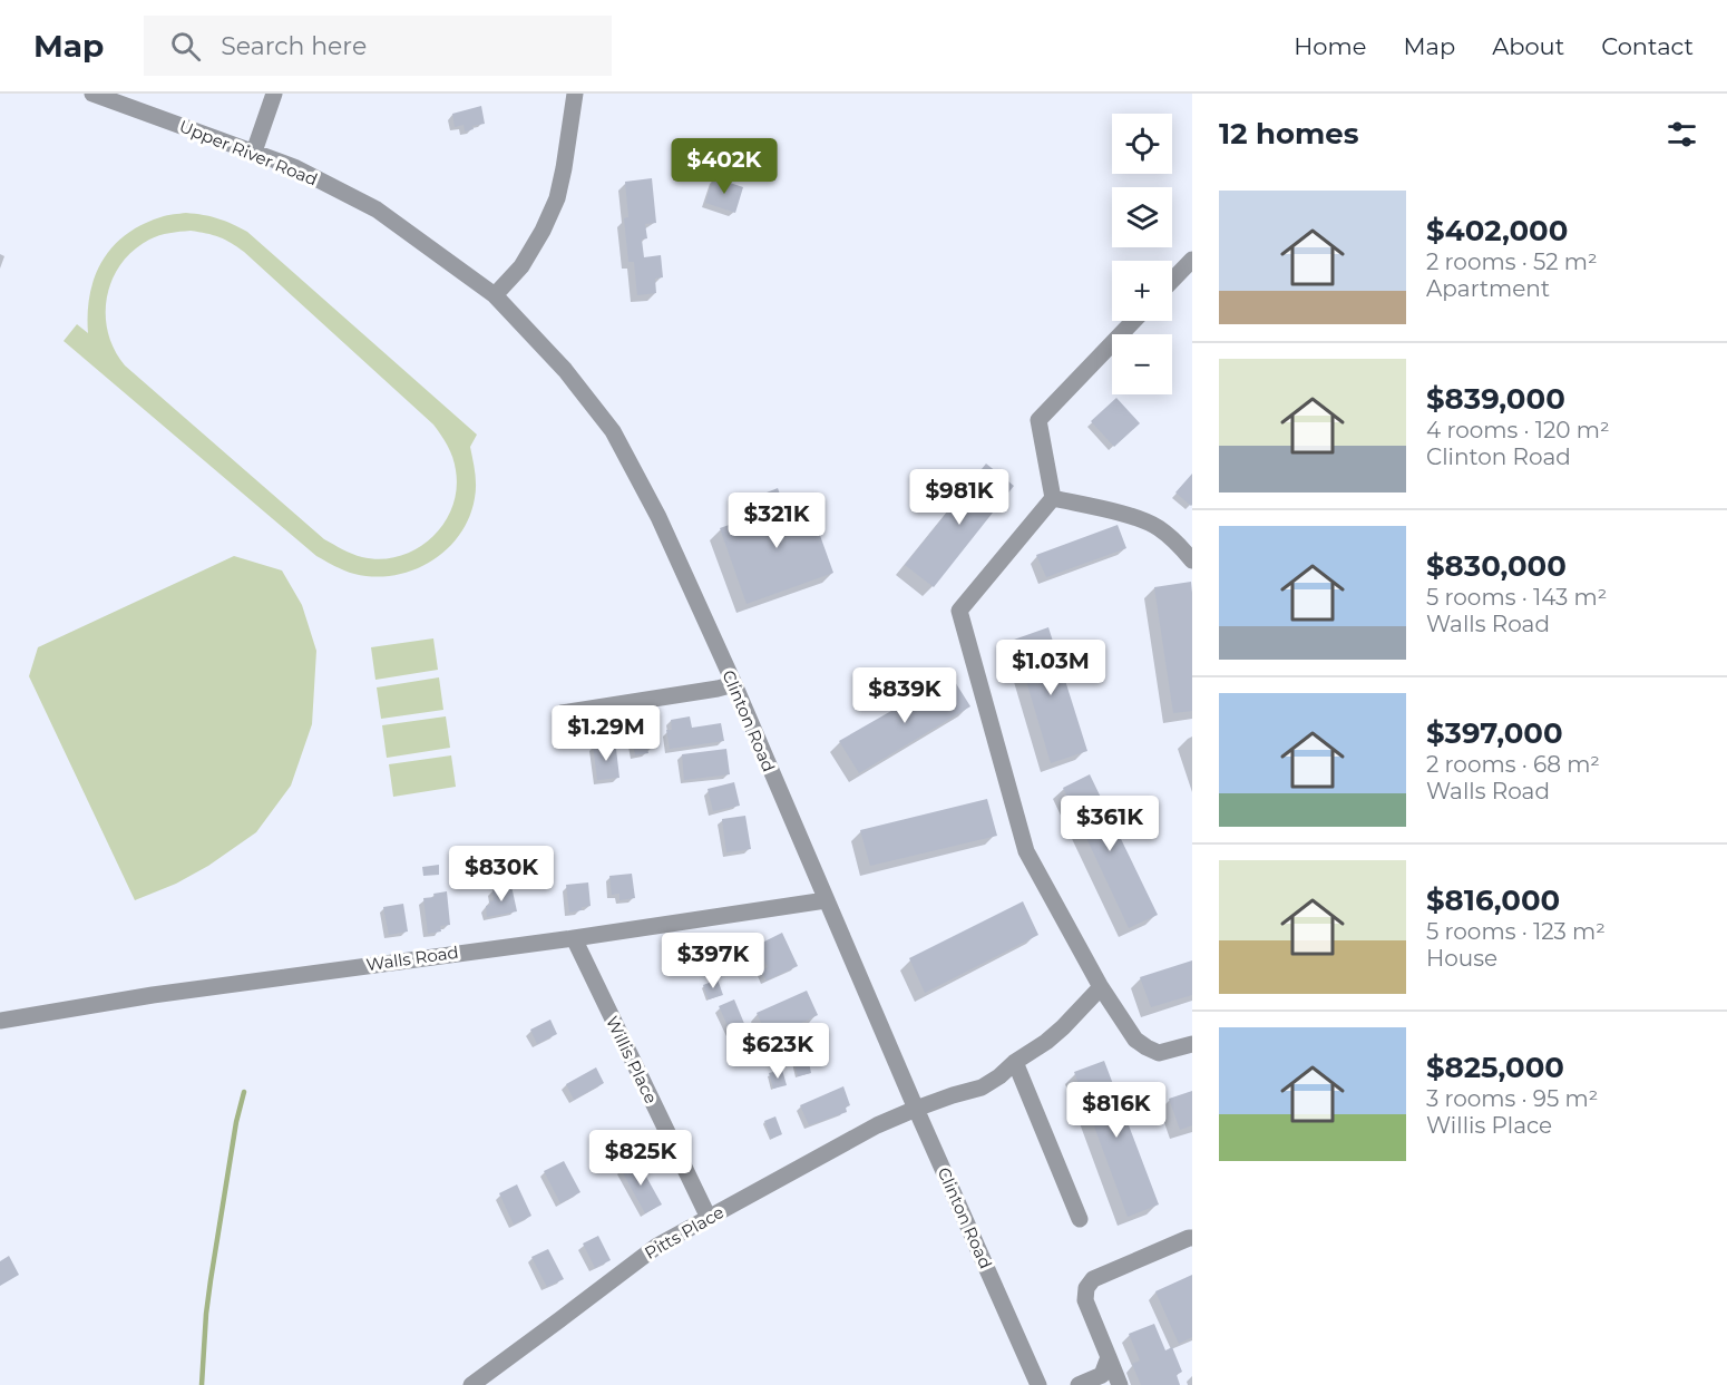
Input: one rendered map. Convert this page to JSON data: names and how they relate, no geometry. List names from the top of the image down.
{
  "streets": {
    "street": [
      "Upper River Road",
      "Clinton Road",
      "Walls Road",
      "Willis Place",
      "Pitts Place"
    ]
  },
  "crossings": [
    ["Upper River Road", "Clinton Road"],
    ["Clinton Road", "Walls Road"],
    ["Clinton Road", "Pitts Place"],
    ["Walls Road", "Willis Place"],
    ["Willis Place", "Pitts Place"]
  ],
  "page": {
    "header": "Map",
    "search": "Search here",
    "nav": [
      "Home",
      "Map",
      "About",
      "Contact"
    ],
    "heading": "12 homes",
    "map_buttons": ["+", "−"],
    "price": [
      "$402K",
      "$981K",
      "$321K",
      "$1.03M",
      "$839K",
      "$1.29M",
      "$361K",
      "$830K",
      "$397K",
      "$623K",
      "$816K",
      "$825K"
    ],
    "list": [
      {
        "name": "$402,000",
        "note": "2 rooms · 52 m² · Apartment"
      },
      {
        "name": "$839,000",
        "note": "4 rooms · 120 m² · Clinton Road"
      },
      {
        "name": "$830,000",
        "note": "5 rooms · 143 m² · Walls Road"
      },
      {
        "name": "$397,000",
        "note": "2 rooms · 68 m² · Walls Road"
      },
      {
        "name": "$816,000",
        "note": "5 rooms · 123 m² · House"
      },
      {
        "name": "$825,000",
        "note": "3 rooms · 95 m² · Willis Place"
      }
    ]
  }
}
